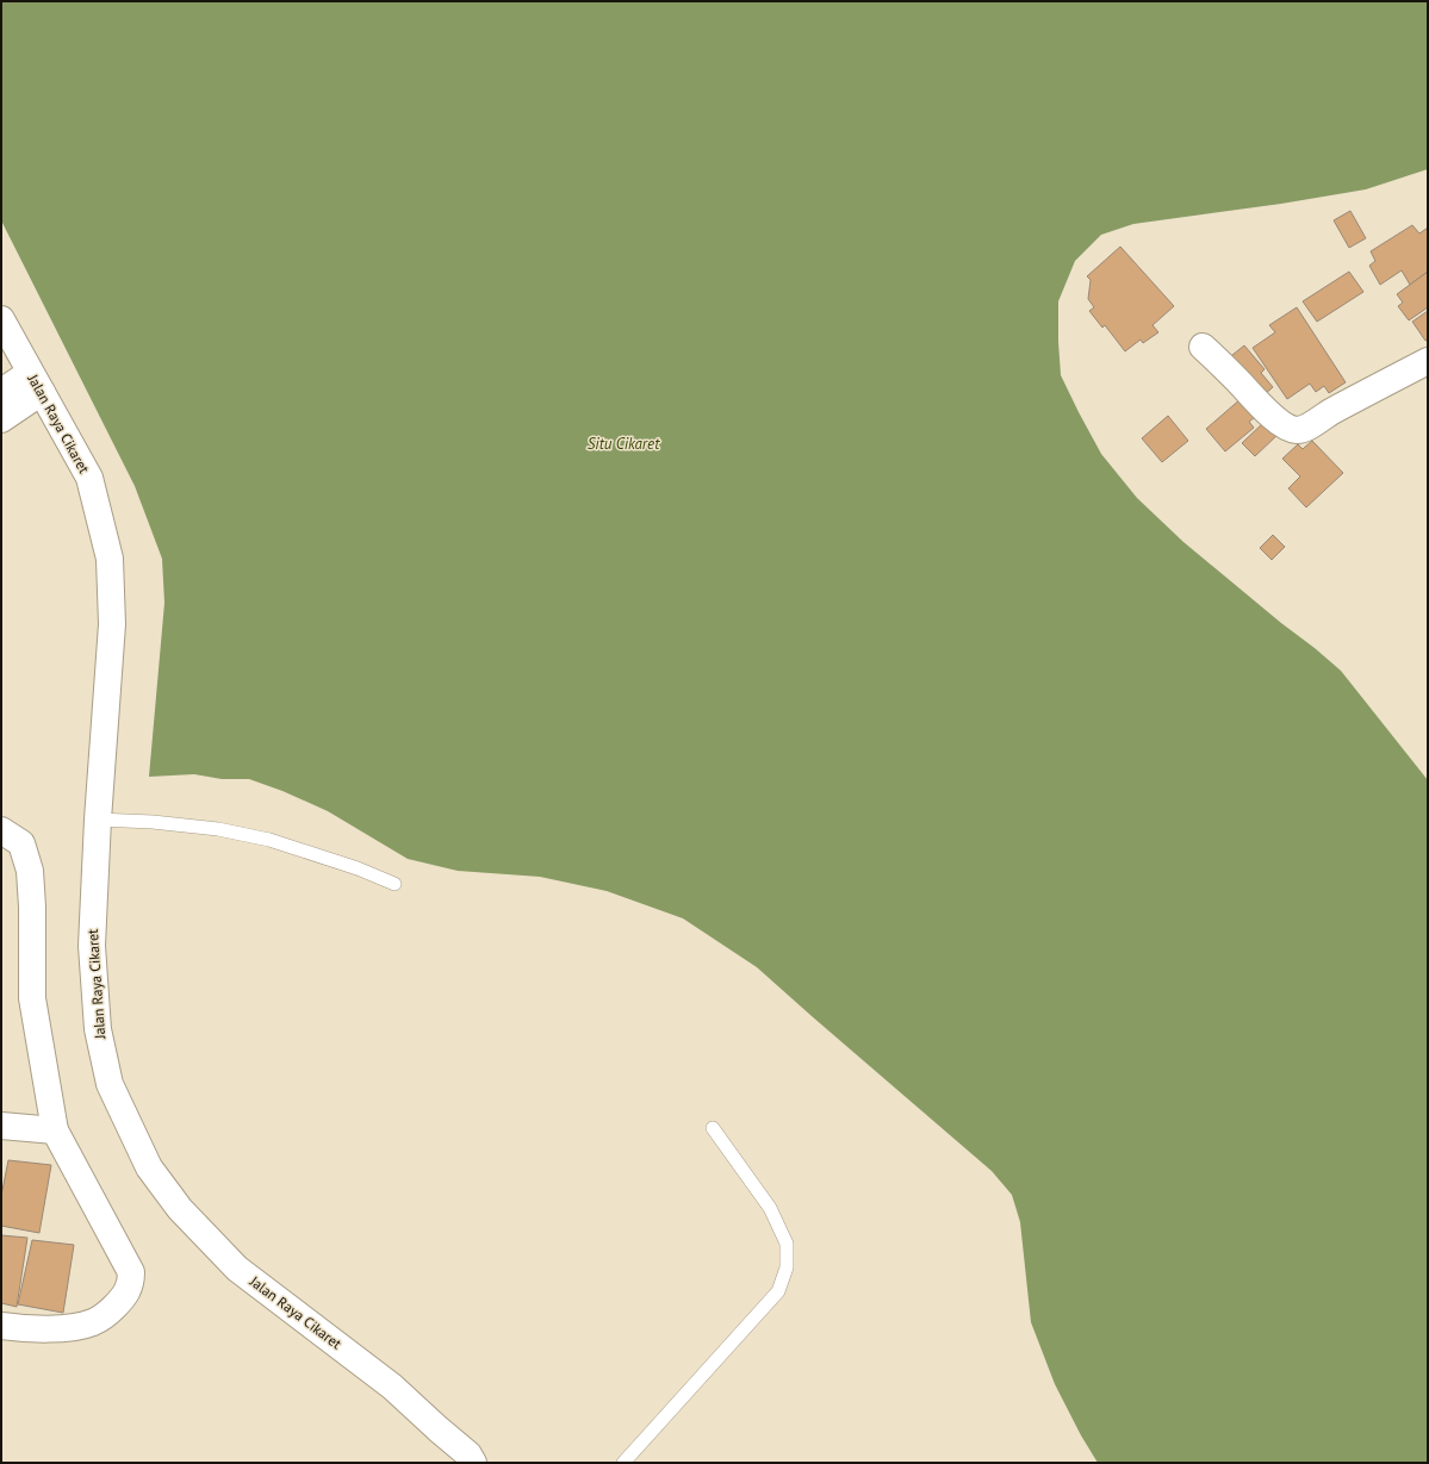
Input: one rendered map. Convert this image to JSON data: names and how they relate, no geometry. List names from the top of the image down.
{
  "streets": {
    "main road": ["Jalan Raya Cikaret"]
  },
  "water": ["Situ Cikaret"]
}
